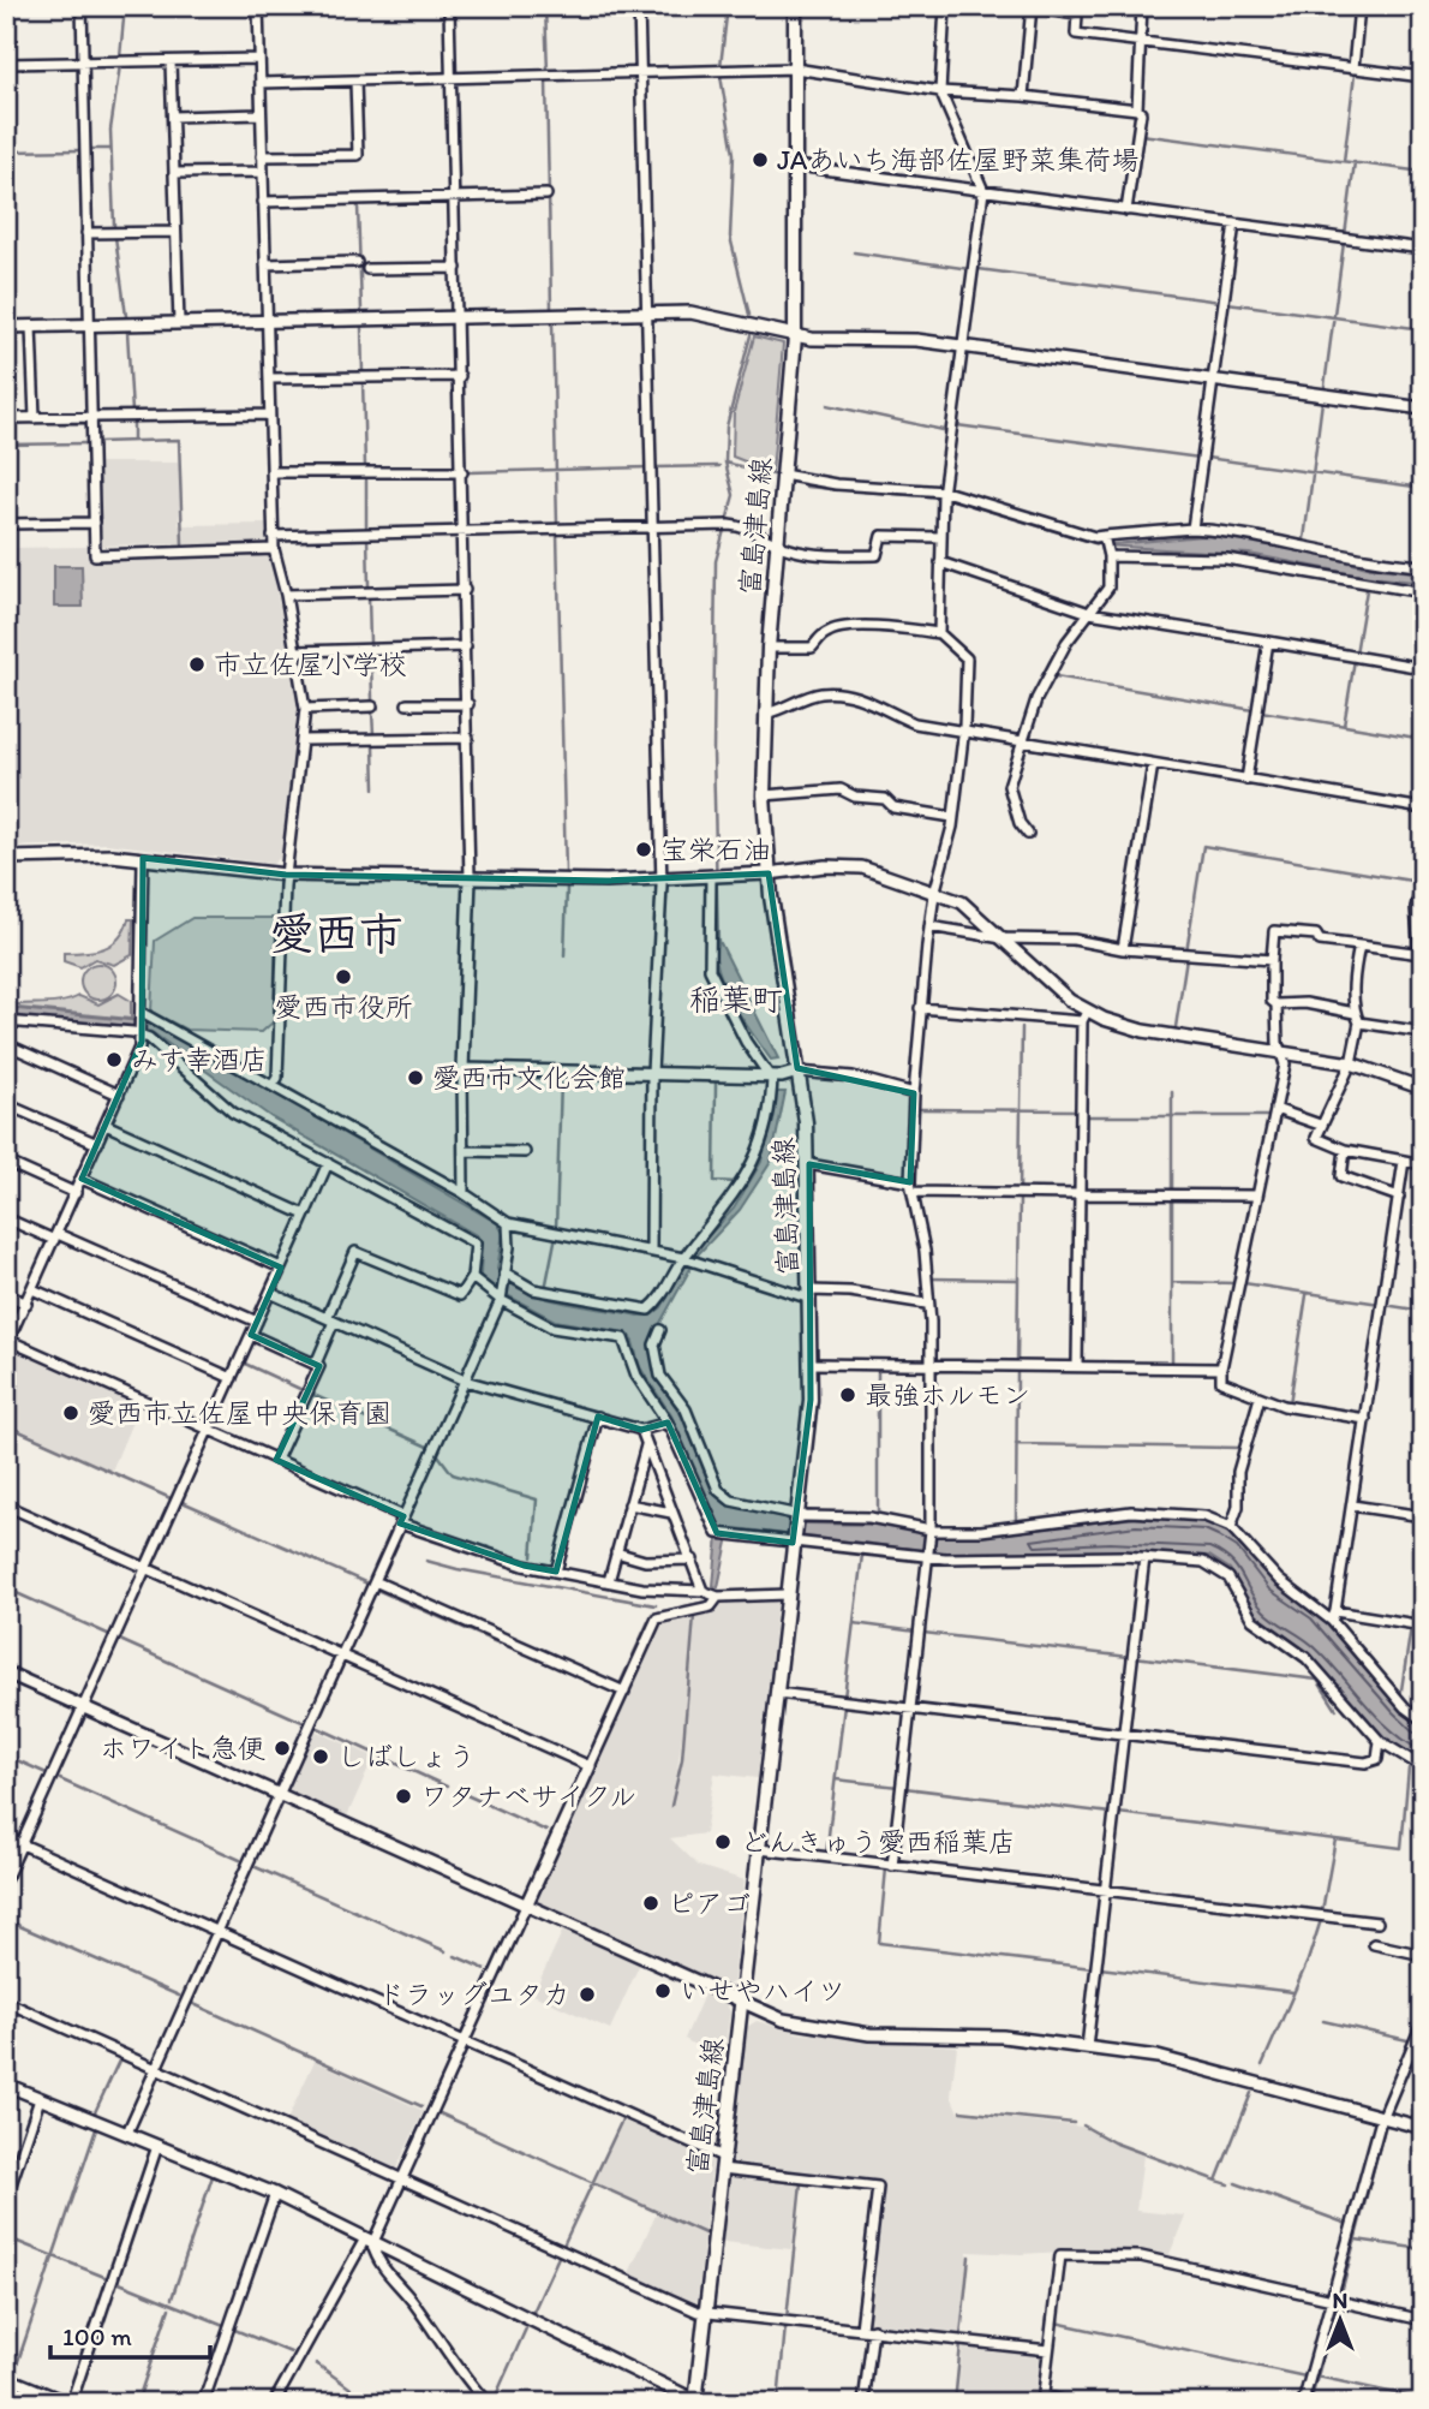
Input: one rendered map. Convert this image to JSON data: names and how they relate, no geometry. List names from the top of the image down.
{
  "streets": {
    "main road": ["富島津島線"]
  },
  "districts": ["愛西市", "稲葉町"],
  "places": [
    "JAあいち海部佐屋野菜集荷場",
    "市立佐屋小学校",
    "宝栄石油",
    "愛西市役所",
    "みす幸酒店",
    "愛西市文化会館",
    "最強ホルモン",
    "愛西市立佐屋中央保育園",
    "ホワイト急便",
    "しばしょう",
    "ワタナベサイクル",
    "どんきゅう愛西稲葉店",
    "ピアゴ",
    "いせやハイツ",
    "ドラッグユタカ"
  ],
  "scale_bar": "100 m",
  "north": "top"
}
